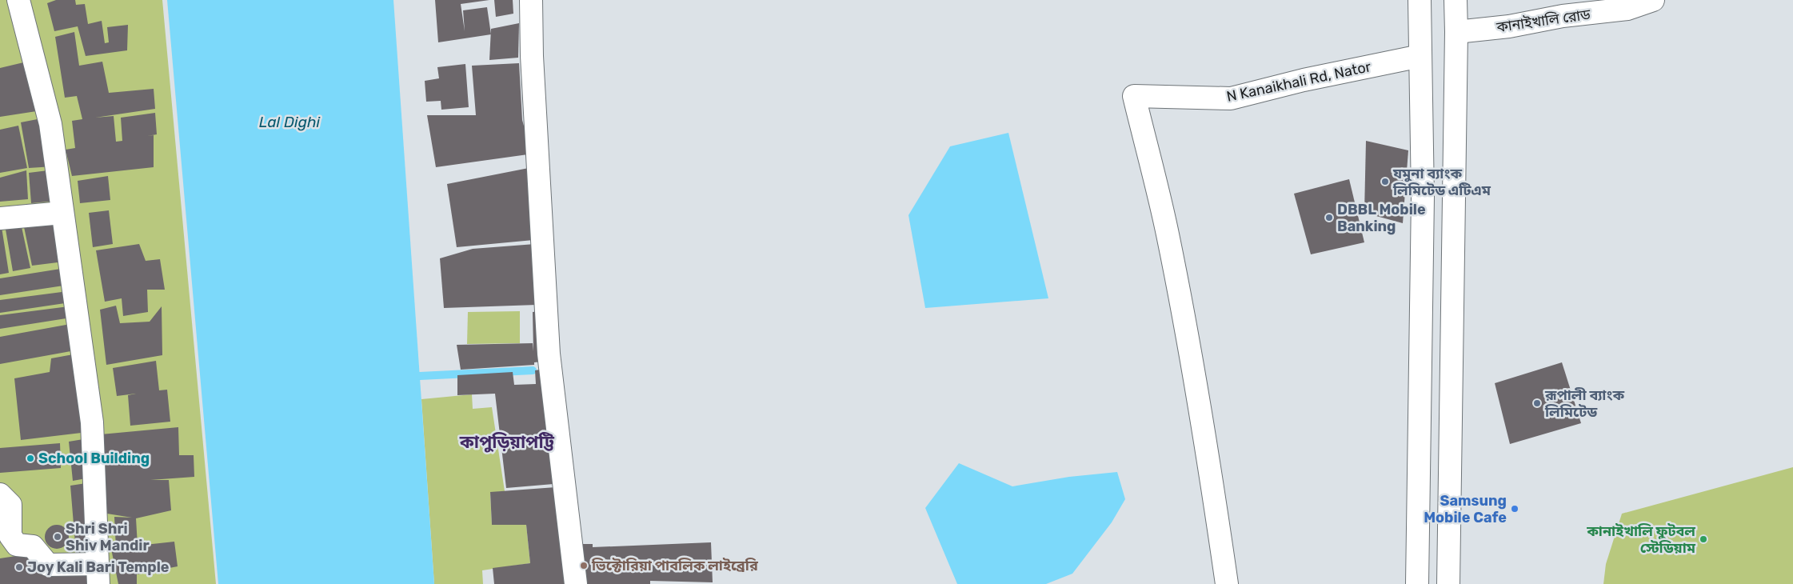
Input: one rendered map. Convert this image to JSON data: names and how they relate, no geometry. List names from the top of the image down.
{
  "streets": {
    "main road": ["কানাইখালি রোড", "N Kanaikhali Rd, Nator"]
  },
  "districts": ["কাপুড়িয়াপট্টি"],
  "water": ["Lal Dighi"],
  "places": [
    "যমুনা ব্যাংক লিমিটেড এটিএম",
    "DBBL Mobile Banking",
    "রূপালী ব্যাংক লিমিটেড",
    "School Building",
    "Samsung Mobile Cafe",
    "Shri Shri Shiv Mandir",
    "কানাইখালি ফুটবল স্টেডিয়াম",
    "ভিক্টোরিয়া পাবলিক লাইব্রেরি",
    "Joy Kali Bari Temple"
  ]
}
